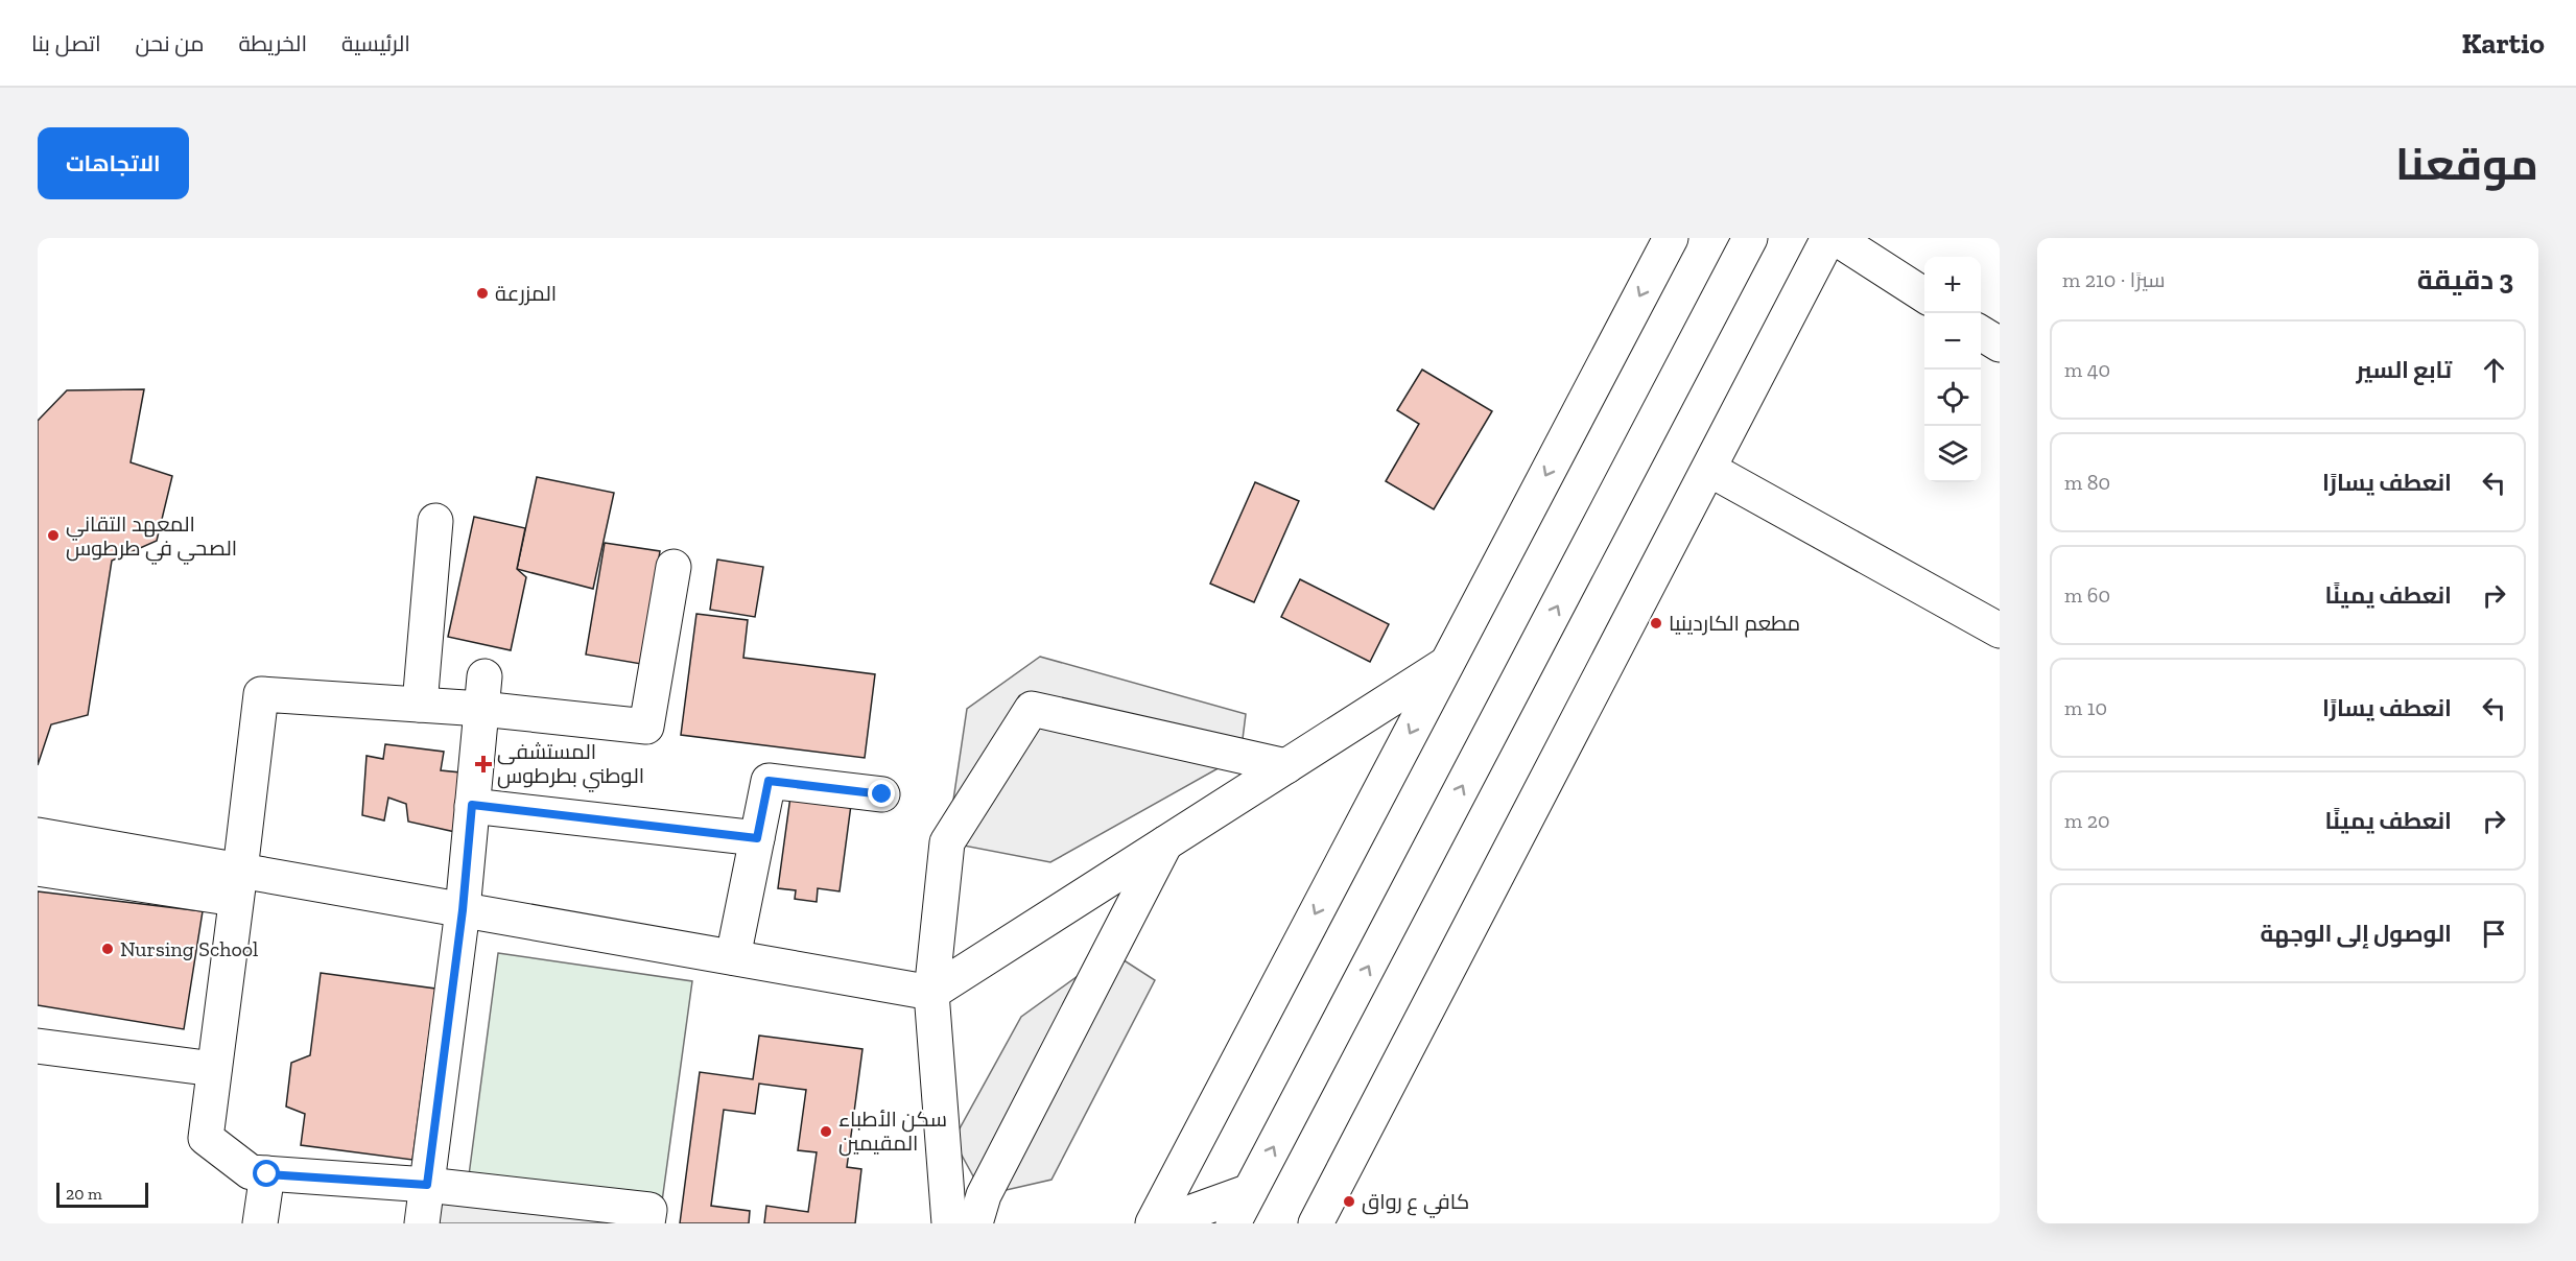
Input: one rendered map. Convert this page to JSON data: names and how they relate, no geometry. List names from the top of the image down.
{
  "places": {
    "other": [
      "المزرعة",
      "المعهد التقاني الصحي في طرطوس",
      "مطعم الكاردينيا",
      "Nursing School",
      "سكن الأطباء المقيمين",
      "كافي ع رواق"
    ],
    "health": ["المستشفى الوطني بطرطوس"]
  },
  "scale_bar": "20 m",
  "page": {
    "header": "Kartio",
    "nav": [
      "الرئيسية",
      "الخريطة",
      "من نحن",
      "اتصل بنا"
    ],
    "title": "موقعنا",
    "buttons": "الاتجاهات",
    "heading": ["3 دقيقة", "سيرًا · 210 m"],
    "map_buttons": ["+", "−"],
    "list": [
      ["تابع السير", "40 m"],
      ["انعطف يسارًا", "80 m"],
      ["انعطف يمينًا", "60 m"],
      ["انعطف يسارًا", "10 m"],
      ["انعطف يمينًا", "20 m"],
      "الوصول إلى الوجهة"
    ],
    "scale": "20 m"
  }
}
